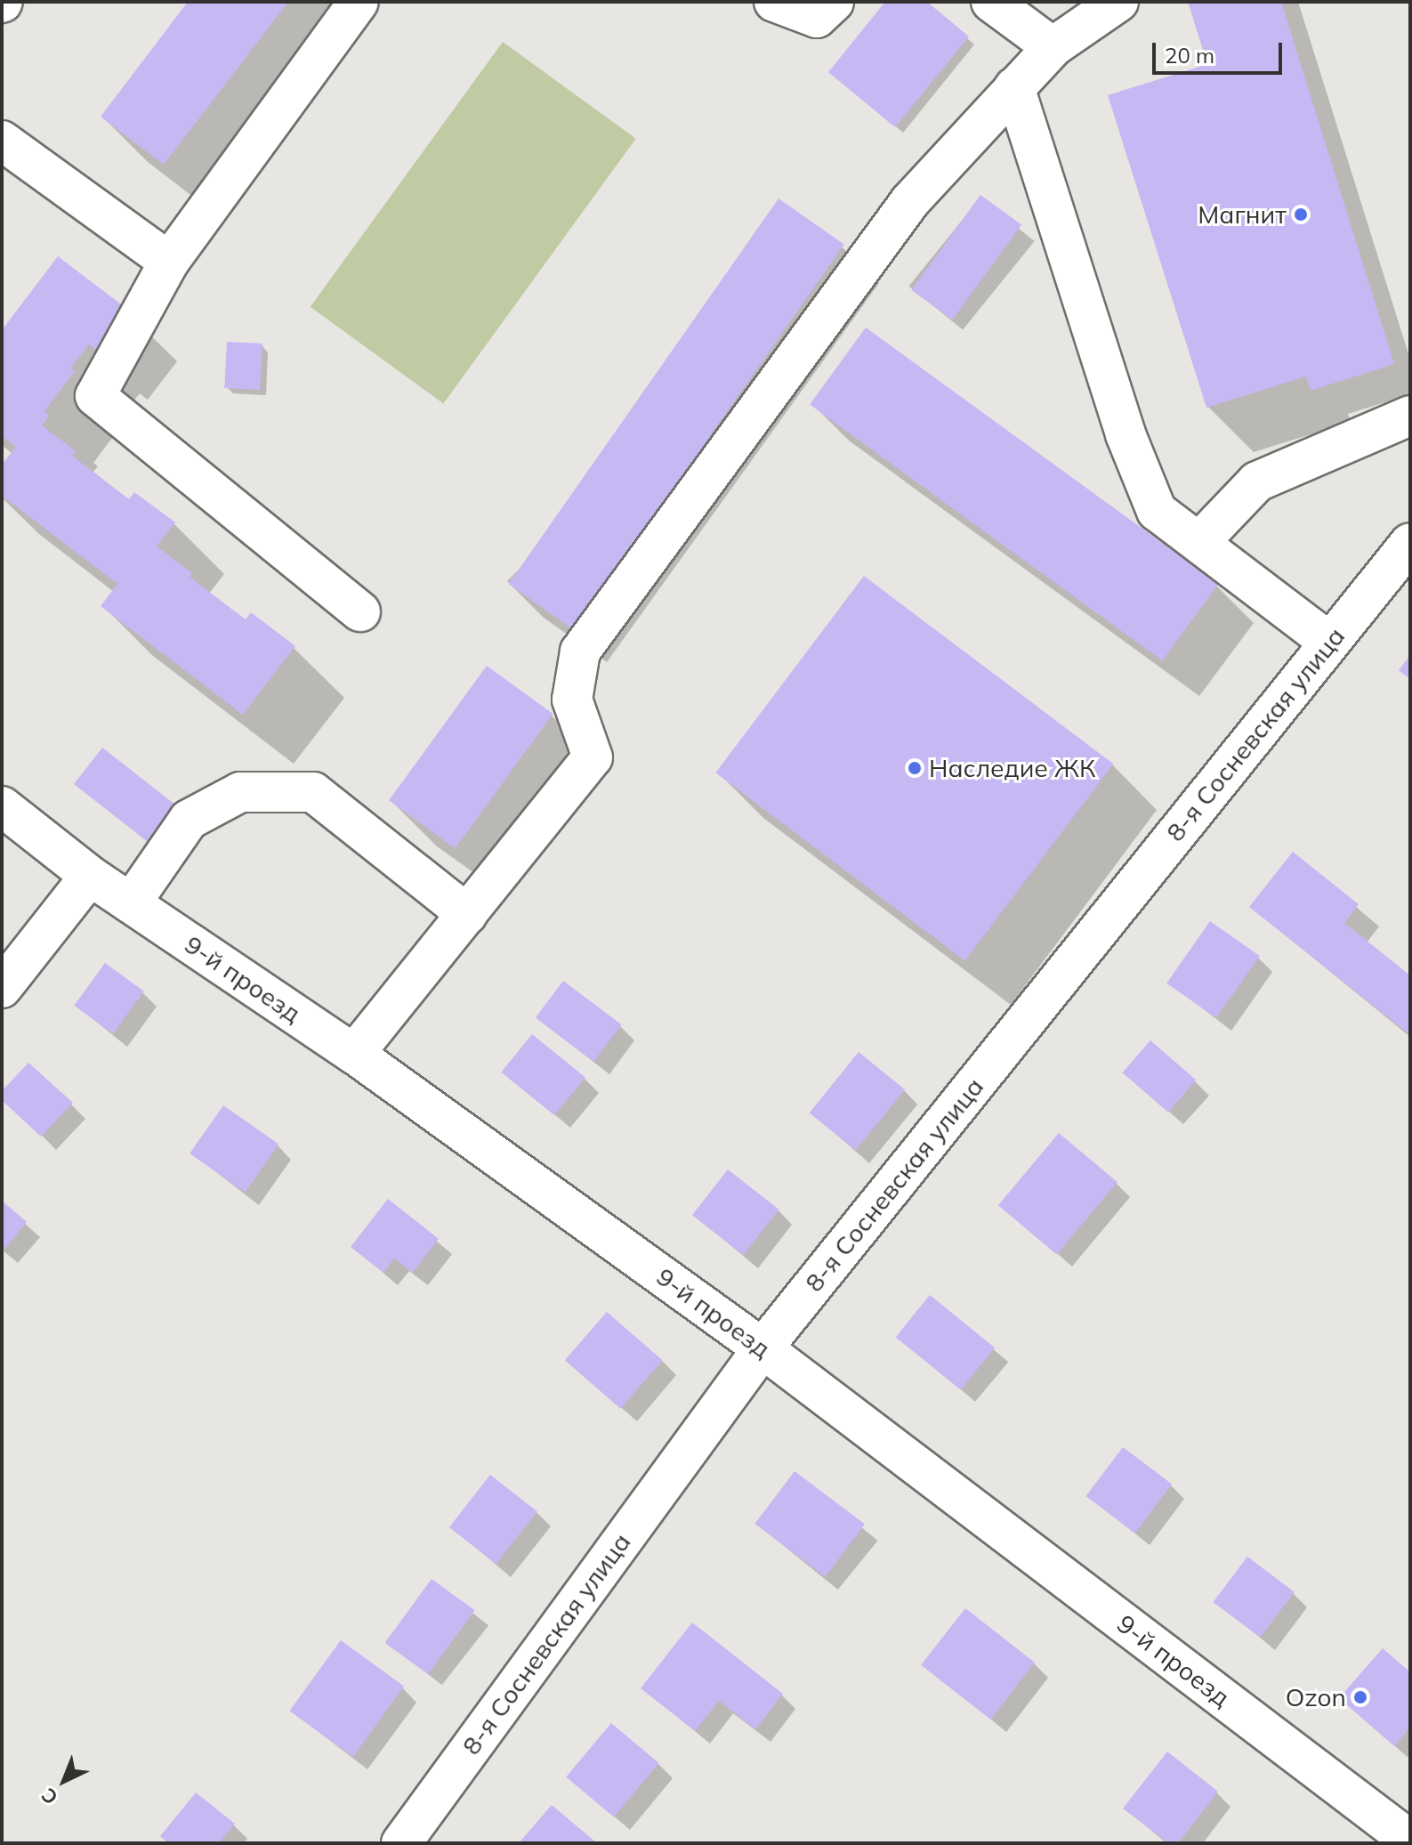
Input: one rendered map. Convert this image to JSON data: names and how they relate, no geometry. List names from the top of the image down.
{
  "streets": {
    "street": ["8-я Сосневская улица", "9-й проезд"]
  },
  "crossings": [
    ["8-я Сосневская улица", "9-й проезд"]
  ],
  "places": ["Магнит", "Наследие ЖК", "Ozon"],
  "scale_bar": "20 m",
  "north": "bottom left"
}
